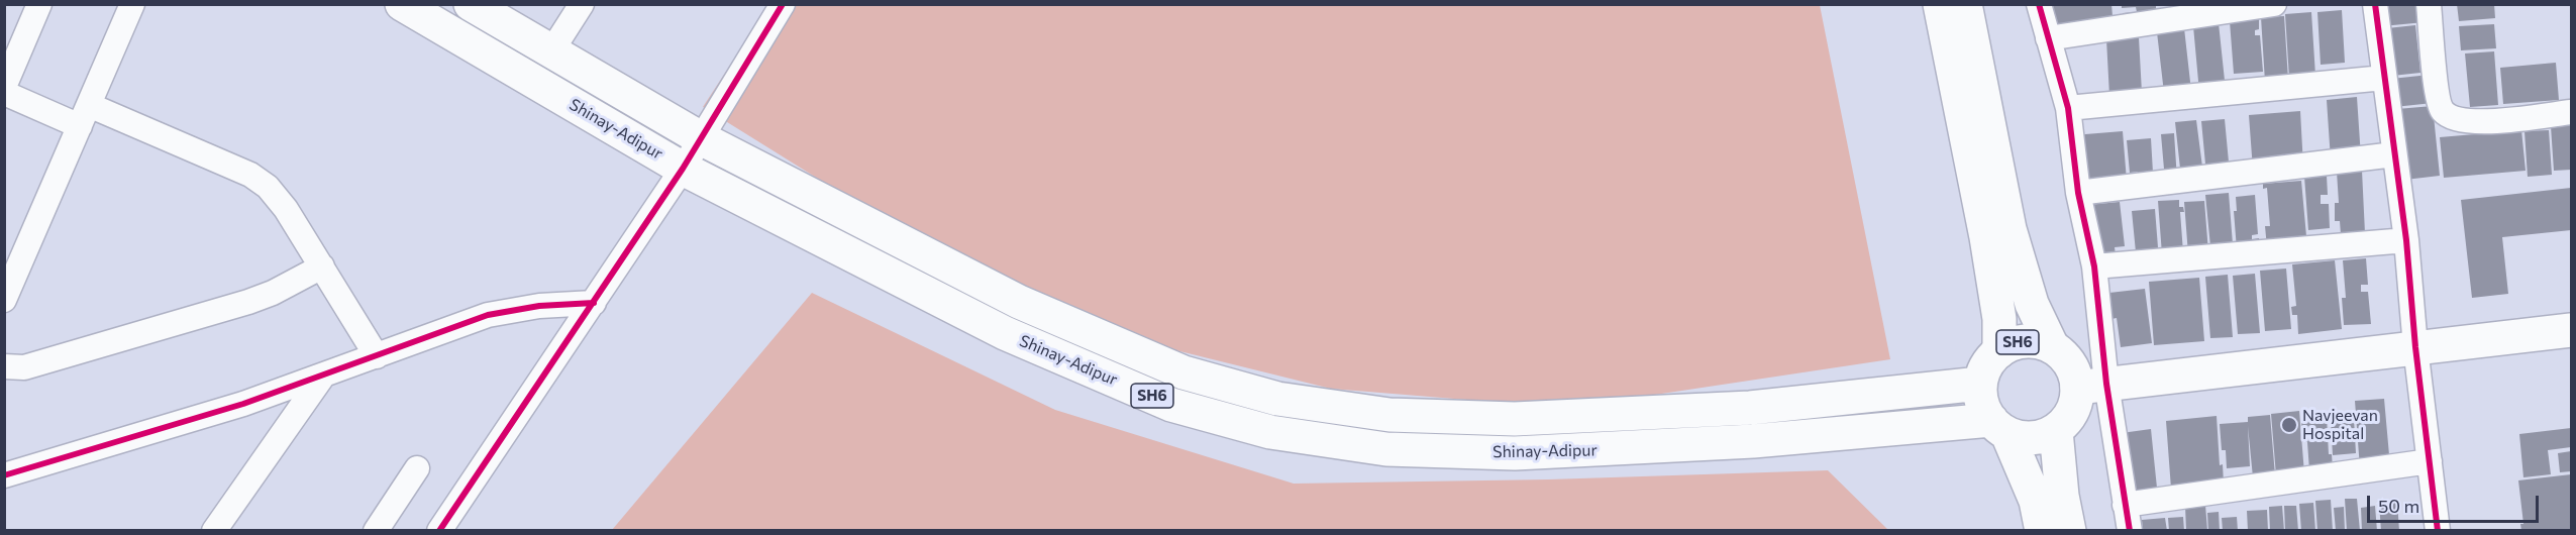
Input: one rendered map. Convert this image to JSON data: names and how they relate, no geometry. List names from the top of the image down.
{
  "streets": {
    "main road": ["Shinay-Adipur", "SH6"]
  },
  "crossings": [
    ["Shinay-Adipur", "SH6"]
  ],
  "places": ["Navjeevan Hospital"],
  "scale_bar": "50 m"
}
